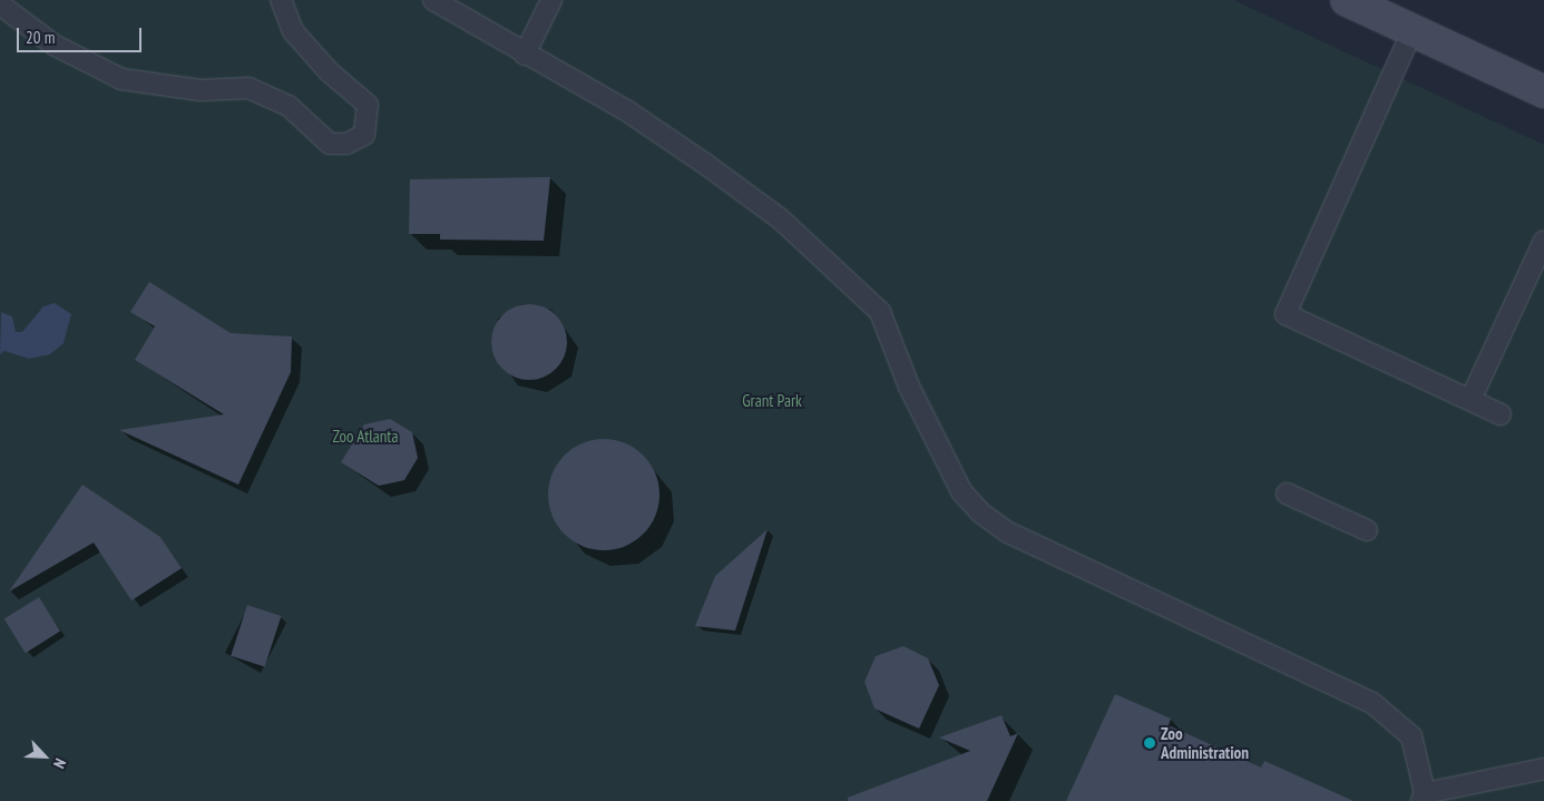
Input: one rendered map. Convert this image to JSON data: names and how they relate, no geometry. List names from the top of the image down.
{
  "parks": ["Grant Park", "Zoo Atlanta"],
  "places": ["Zoo Administration"],
  "scale_bar": "20 m",
  "north": "bottom right"
}
